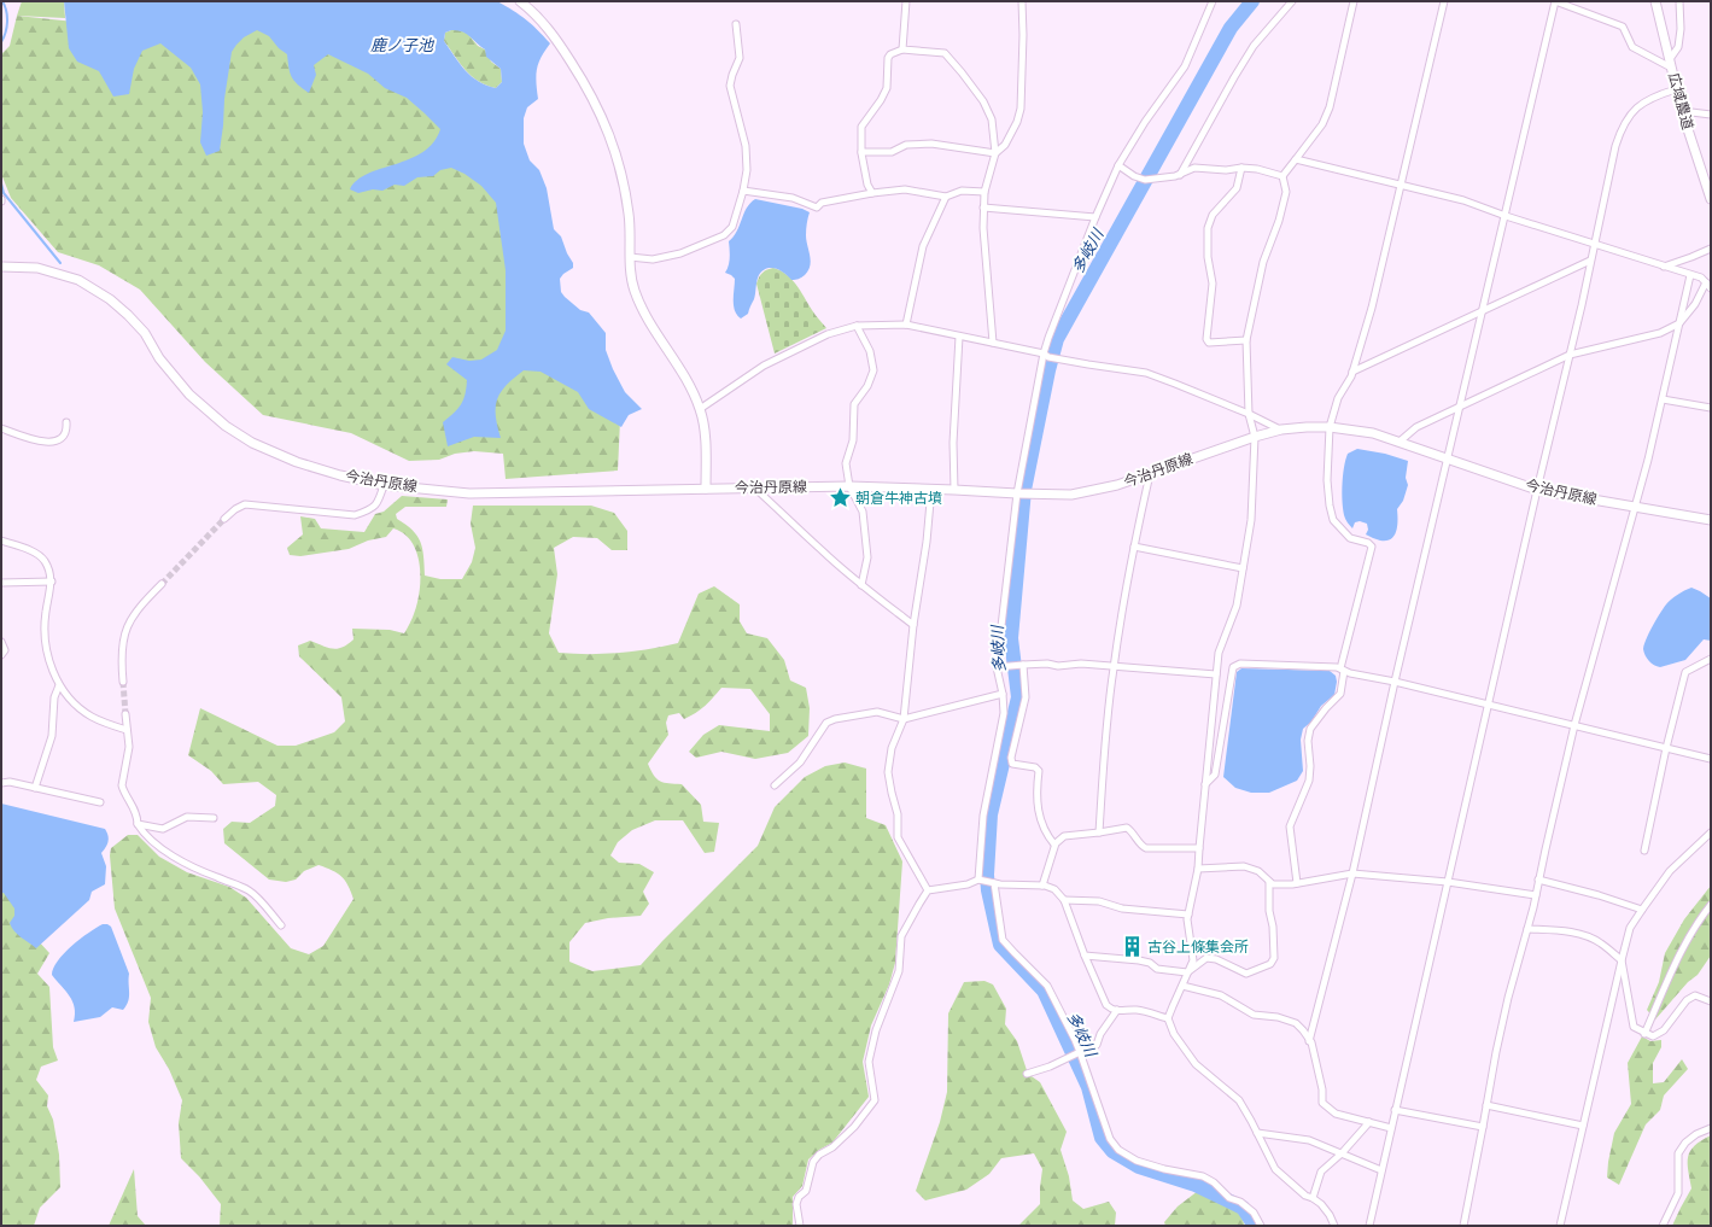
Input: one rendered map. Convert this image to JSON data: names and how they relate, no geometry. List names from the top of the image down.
{
  "streets": {
    "main road": ["広域農道", "今治丹原線"]
  },
  "water": ["鹿ノ子池", "多岐川"],
  "places": {
    "place": ["朝倉牛神古墳"],
    "building": ["古谷上條集会所"]
  }
}
